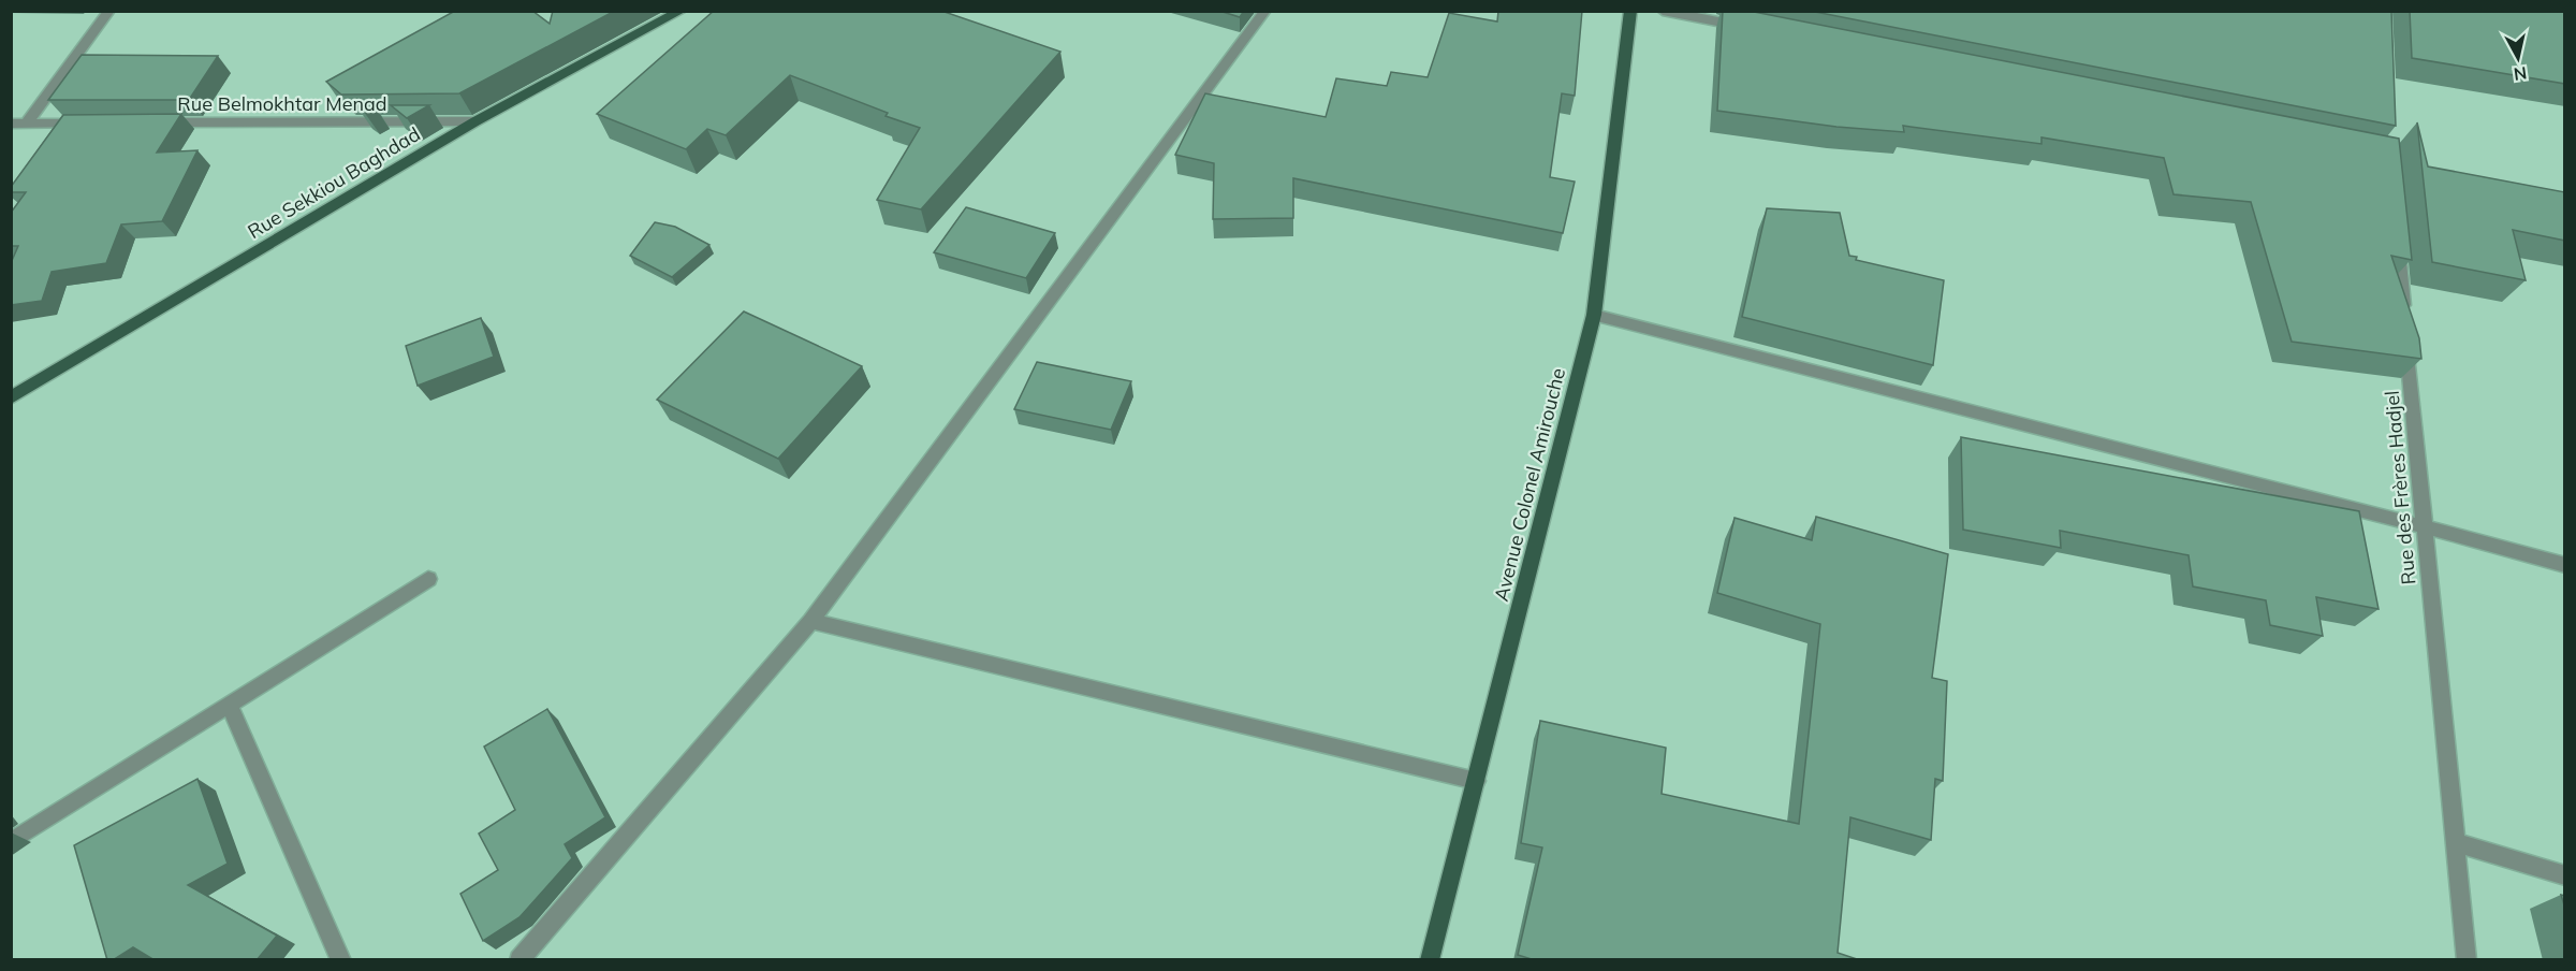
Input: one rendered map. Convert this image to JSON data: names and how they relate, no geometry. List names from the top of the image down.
{
  "streets": {
    "main road": ["Rue Sekkiou Baghdad", "Avenue Colonel Amirouche"],
    "street": ["Rue Belmokhtar Menad", "Rue des Frères Hadjel"]
  },
  "crossings": [
    ["Rue Belmokhtar Menad", "Rue Sekkiou Baghdad"]
  ],
  "north": "bottom"
}
